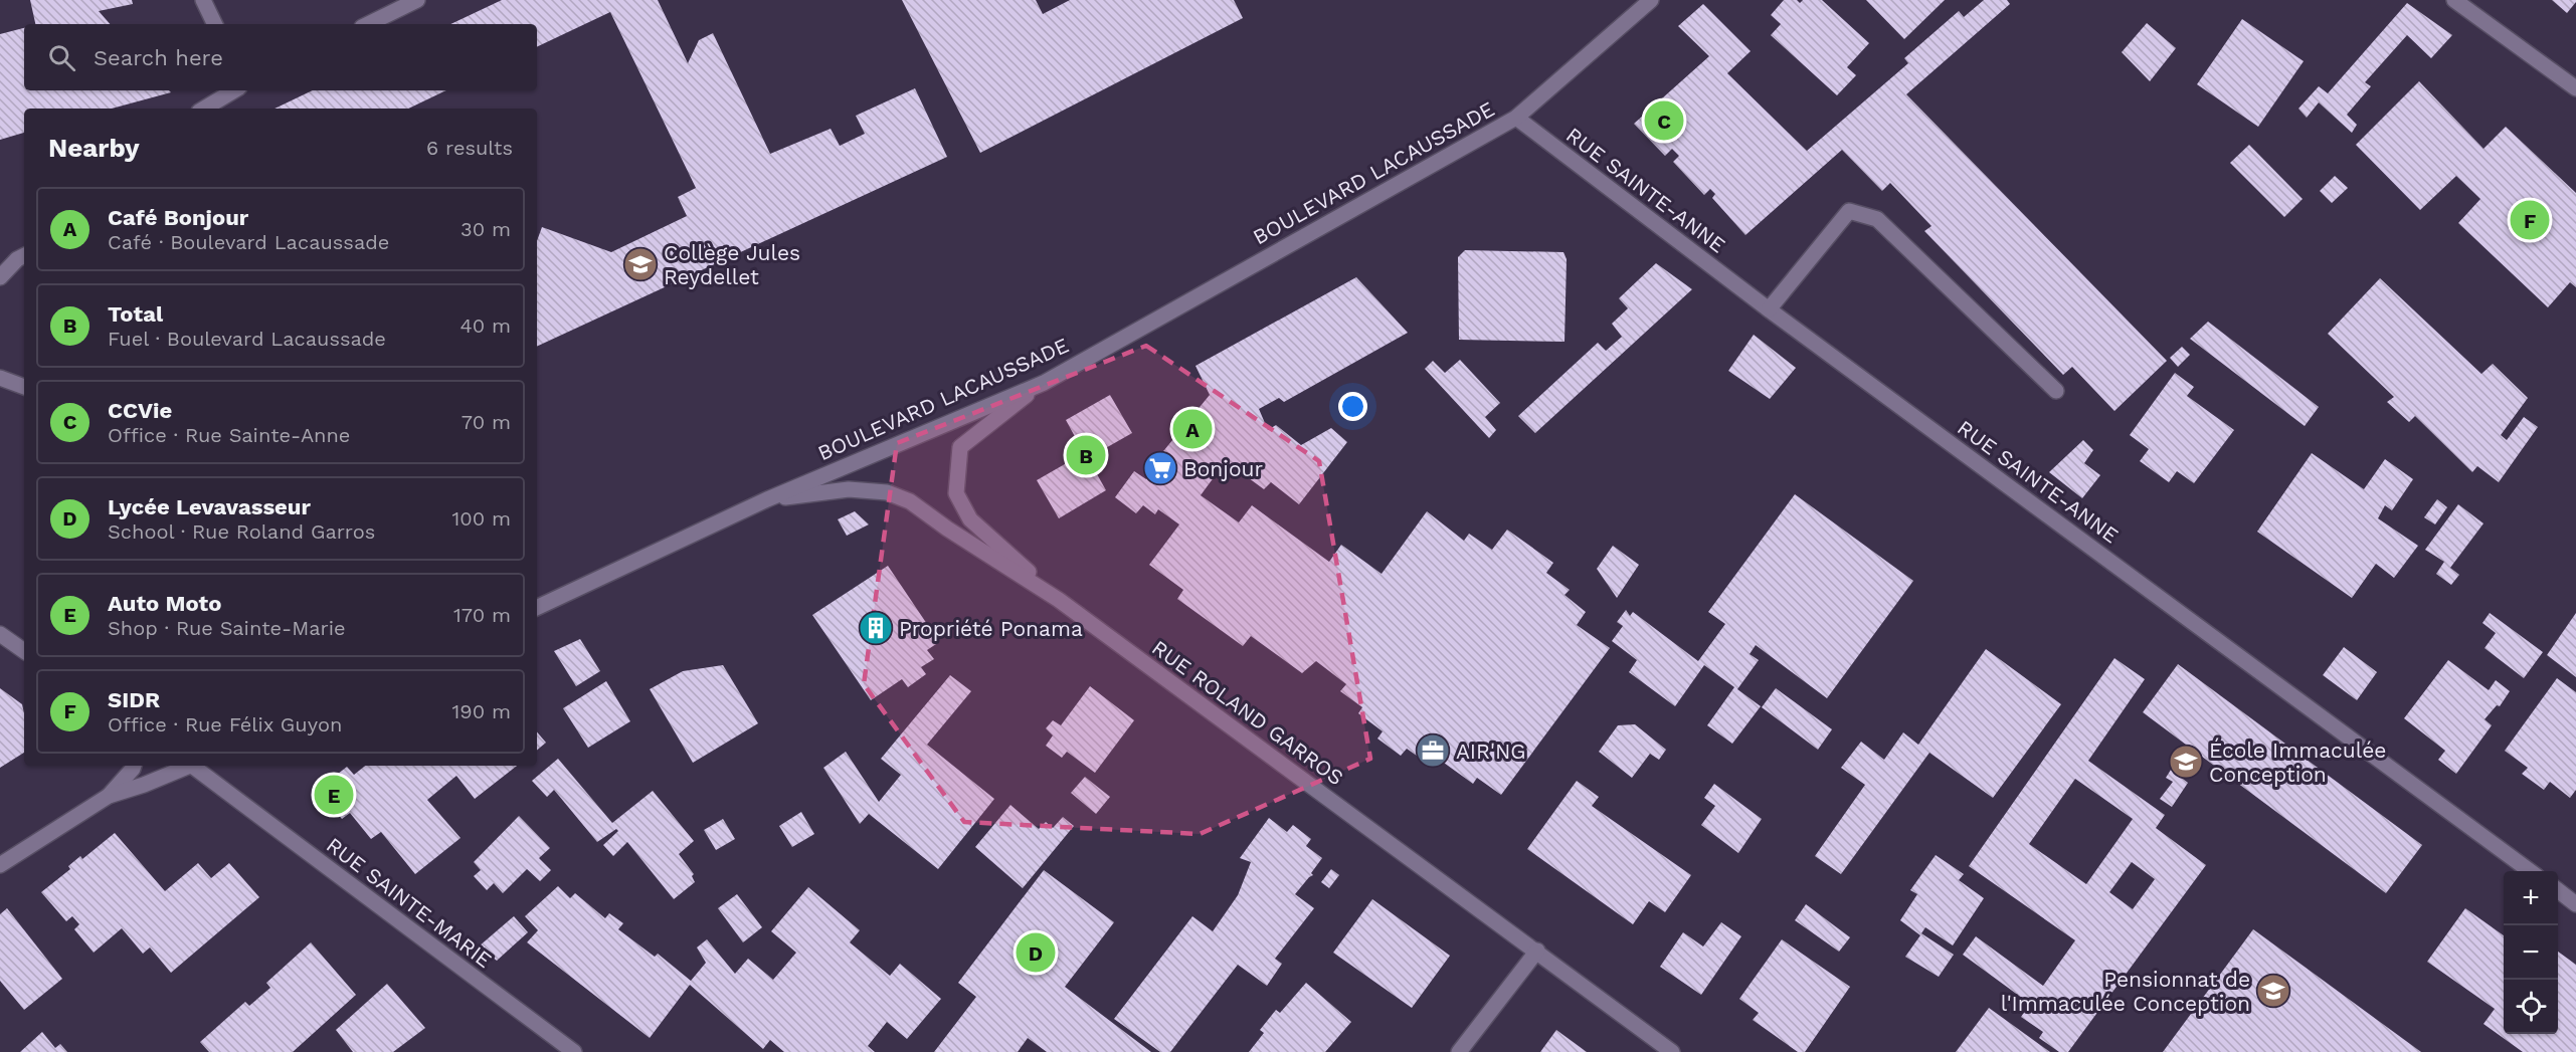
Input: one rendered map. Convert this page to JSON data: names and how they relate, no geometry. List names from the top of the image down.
{
  "streets": {
    "street": [
      "BOULEVARD LACAUSSADE",
      "RUE SAINTE-ANNE",
      "RUE ROLAND GARROS",
      "RUE SAINTE-MARIE"
    ]
  },
  "crossings": [
    ["BOULEVARD LACAUSSADE", "RUE SAINTE-ANNE"],
    ["BOULEVARD LACAUSSADE", "RUE ROLAND GARROS"]
  ],
  "places": {
    "school or university": ["Collège Jules Reydellet", "École Immaculée Conception", "Pensionnat de l'Immaculée Conception"],
    "supermarket": ["Bonjour"],
    "building": ["Propriété Ponama"],
    "office": ["AIR'NG"]
  },
  "page": {
    "search": "Search here",
    "pins": [
      "C",
      "F",
      "A",
      "B",
      "E",
      "D"
    ],
    "heading": ["Nearby", "6 results"],
    "list": [
      {
        "mark": "A",
        "name": "Café Bonjour",
        "note": "Café · Boulevard Lacaussade",
        "value": "30 m"
      },
      {
        "mark": "B",
        "name": "Total",
        "note": "Fuel · Boulevard Lacaussade",
        "value": "40 m"
      },
      {
        "mark": "C",
        "name": "CCVie",
        "note": "Office · Rue Sainte-Anne",
        "value": "70 m"
      },
      {
        "mark": "D",
        "name": "Lycée Levavasseur",
        "note": "School · Rue Roland Garros",
        "value": "100 m"
      },
      {
        "mark": "E",
        "name": "Auto Moto",
        "note": "Shop · Rue Sainte-Marie",
        "value": "170 m"
      },
      {
        "mark": "F",
        "name": "SIDR",
        "note": "Office · Rue Félix Guyon",
        "value": "190 m"
      }
    ],
    "map_buttons": ["+", "−"]
  }
}
